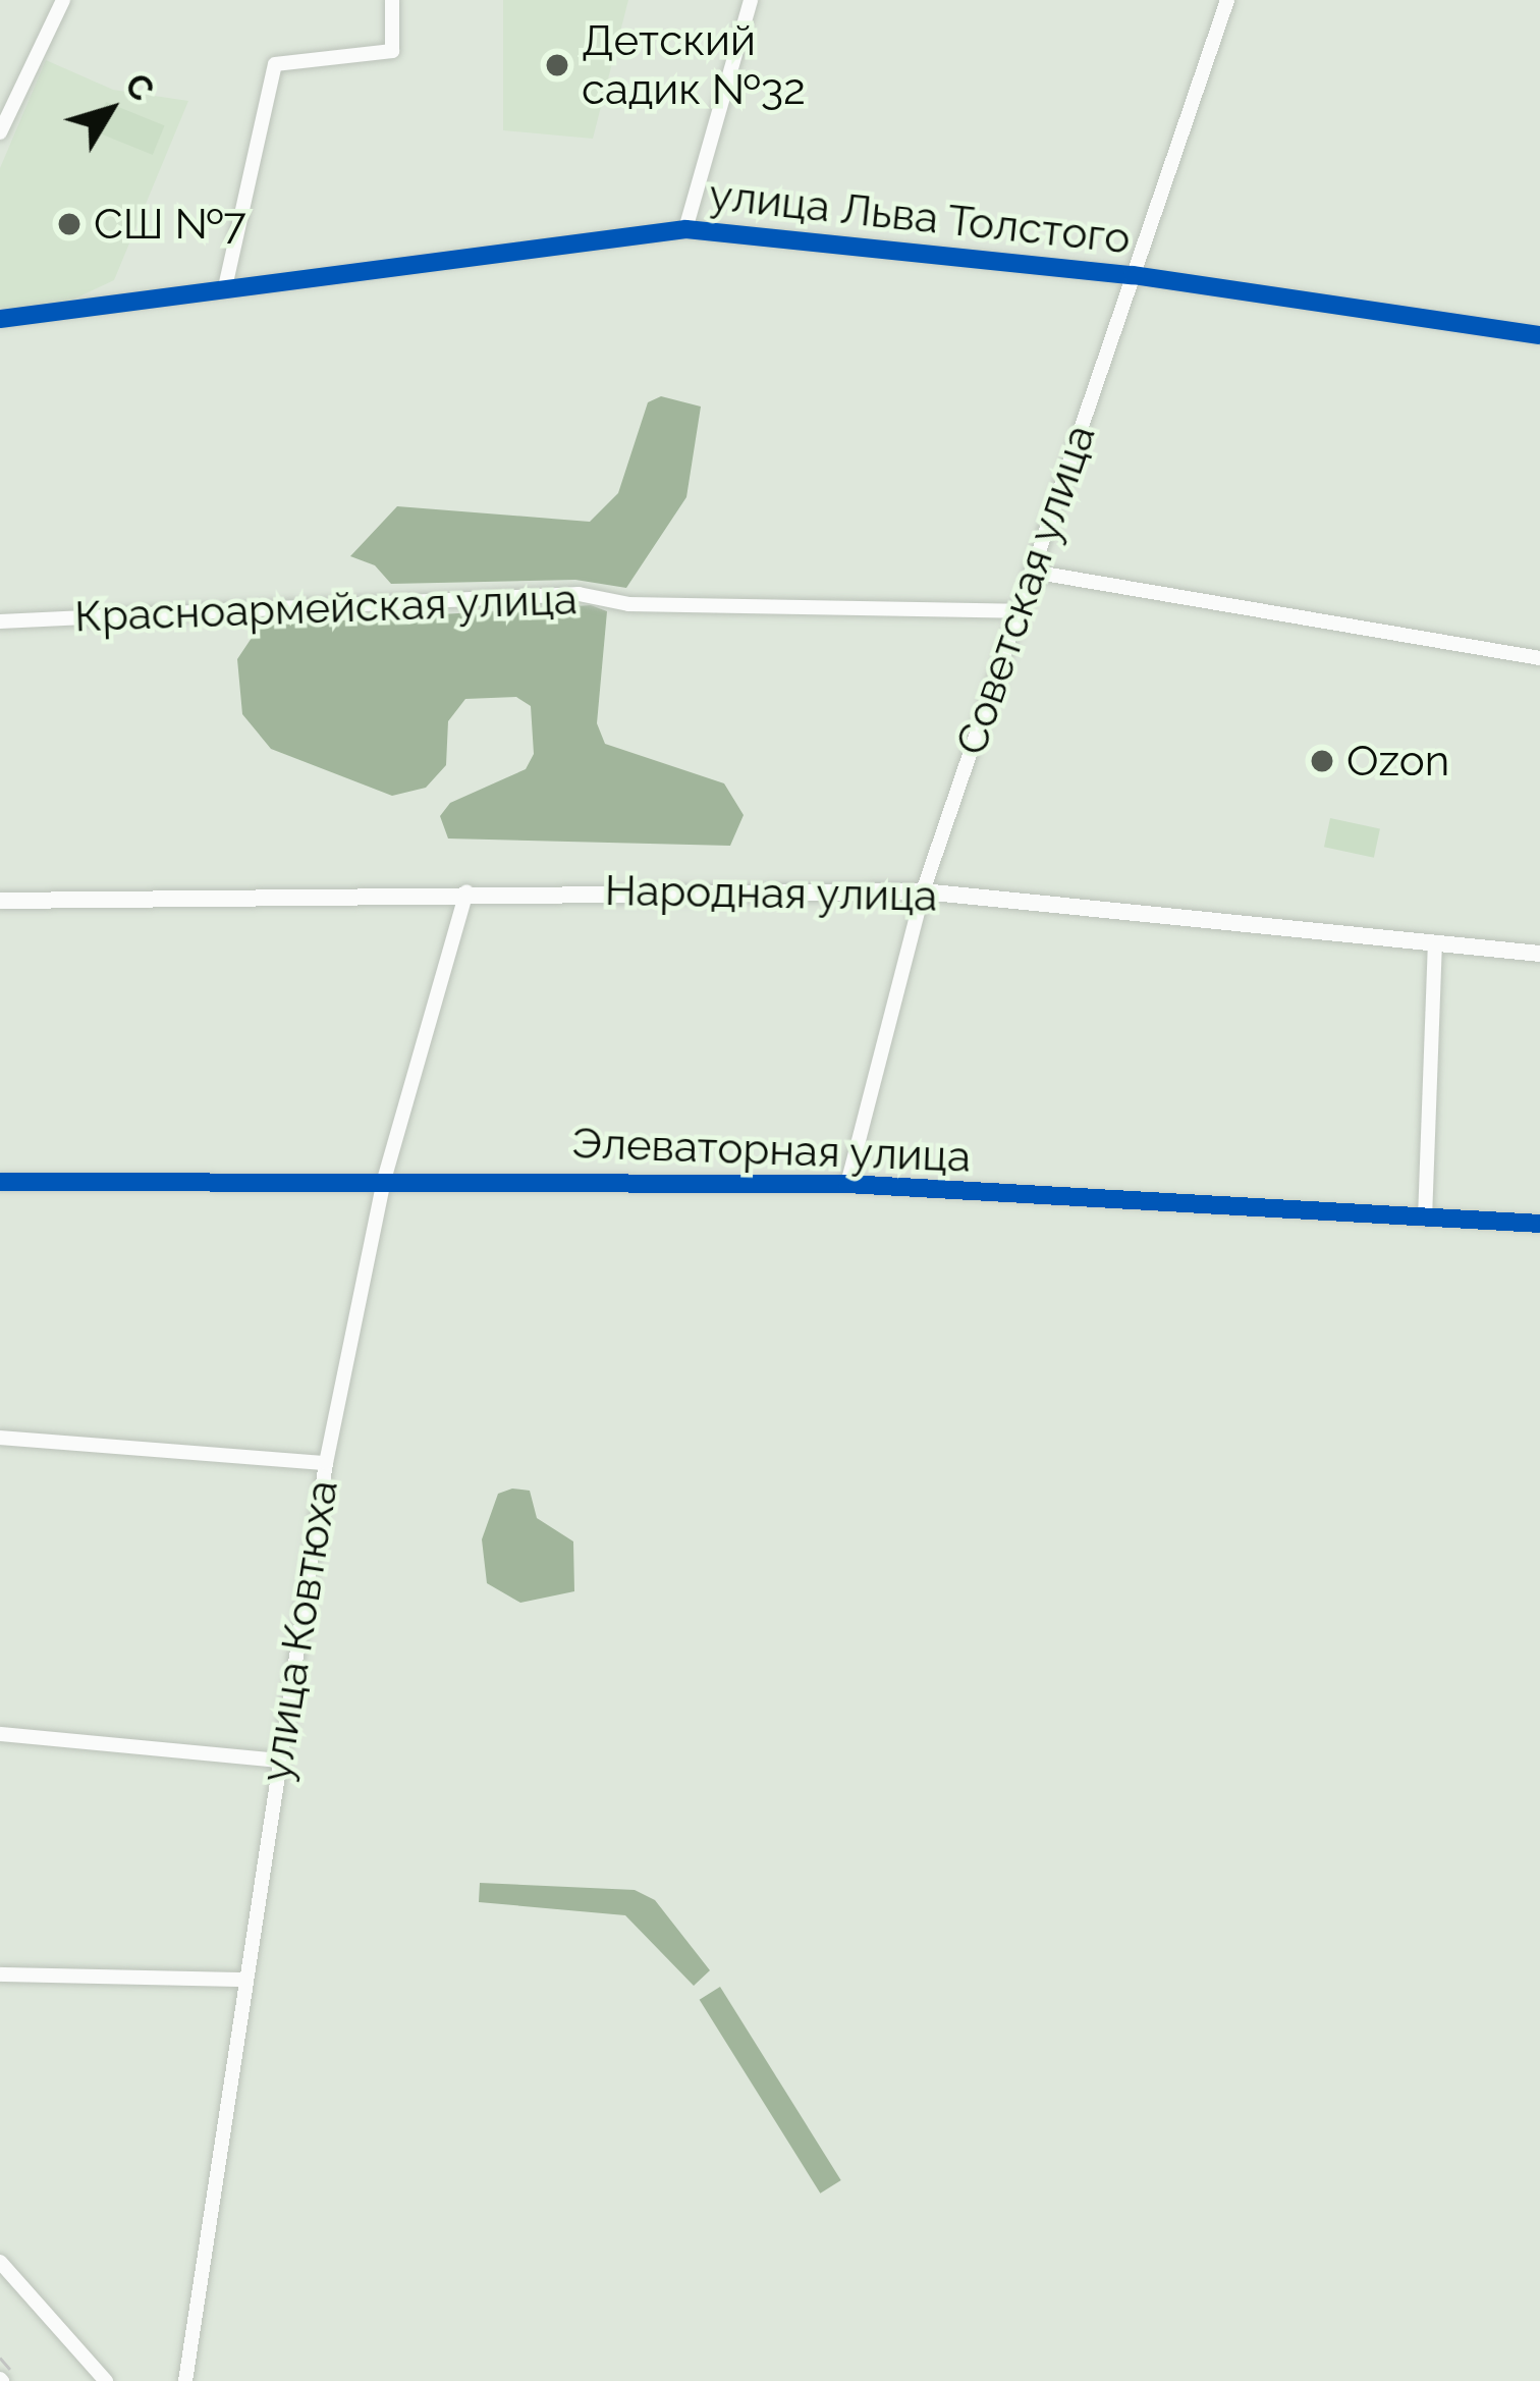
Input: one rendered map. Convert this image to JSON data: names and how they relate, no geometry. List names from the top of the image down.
{
  "streets": {
    "main road": ["Народная улица"],
    "street": [
      "улица Льва Толстого",
      "Советская улица",
      "Красноармейская улица",
      "Элеваторная улица",
      "улица Ковтюха"
    ]
  },
  "crossings": [
    ["улица Льва Толстого", "Советская улица"],
    ["Советская улица", "Красноармейская улица"],
    ["Советская улица", "Народная улица"],
    ["Советская улица", "Элеваторная улица"],
    ["Народная улица", "улица Ковтюха"],
    ["Элеваторная улица", "улица Ковтюха"]
  ],
  "places": ["Детский садик №32", "СШ №7", "Ozon"],
  "north": "top right"
}
